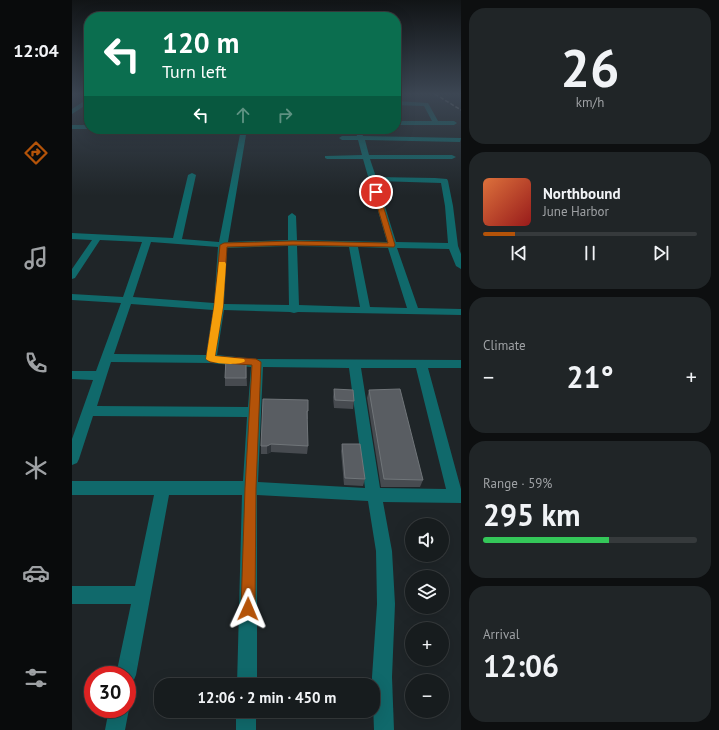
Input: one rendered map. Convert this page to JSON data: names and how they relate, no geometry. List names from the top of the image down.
{
  "page": {
    "tabs": "12:04",
    "tile": [
      ["26", "km/h"],
      "Climate",
      ["Range · 59%", "295 km"],
      ["Arrival", "12:06"]
    ],
    "turn": ["120 m", "Turn left"],
    "song": ["Northbound", "June Harbor"],
    "heat": ["−", "21°", "+"],
    "map_buttons": ["+", "−"],
    "limit": "30",
    "trip": "12:06 · 2 min · 450 m"
  }
}
